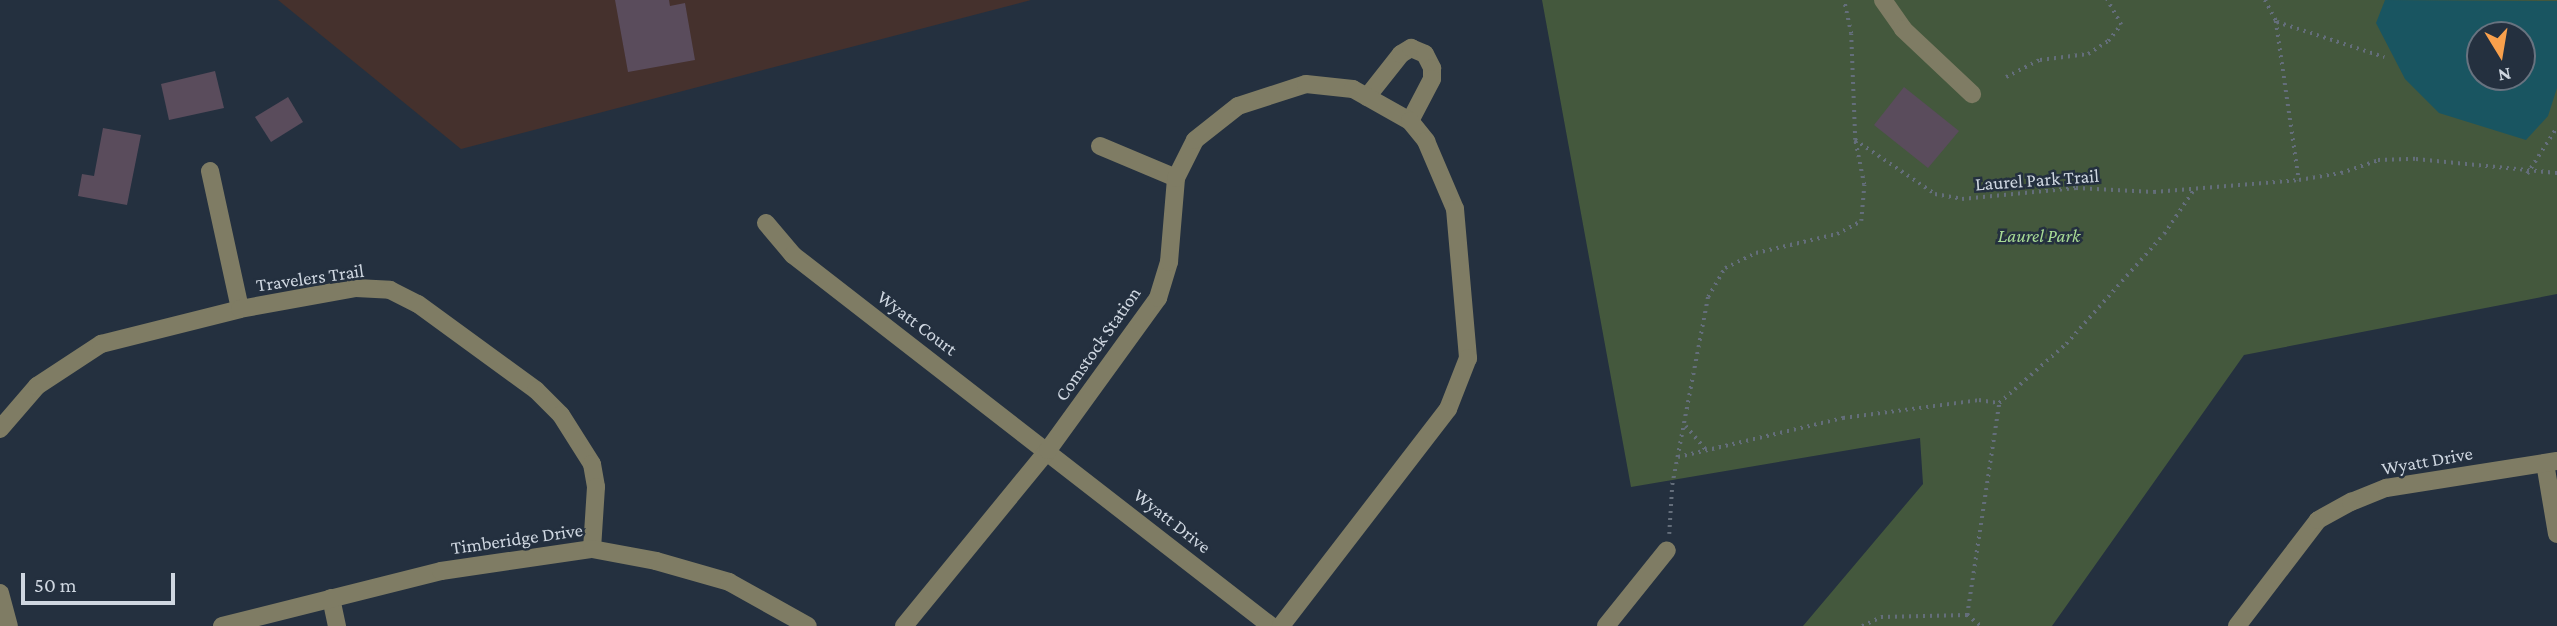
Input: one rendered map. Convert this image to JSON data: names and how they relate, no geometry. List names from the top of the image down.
{
  "streets": {
    "street": [
      "Travelers Trail",
      "Wyatt Court",
      "Comstock Station",
      "Wyatt Drive",
      "Timberidge Drive"
    ],
    "path": ["Laurel Park Trail"]
  },
  "crossings": [
    ["Travelers Trail", "Timberidge Drive"],
    ["Wyatt Court", "Comstock Station"],
    ["Wyatt Court", "Wyatt Drive"],
    ["Comstock Station", "Wyatt Drive"]
  ],
  "parks": ["Laurel Park"],
  "scale_bar": "50 m",
  "north": "bottom"
}
